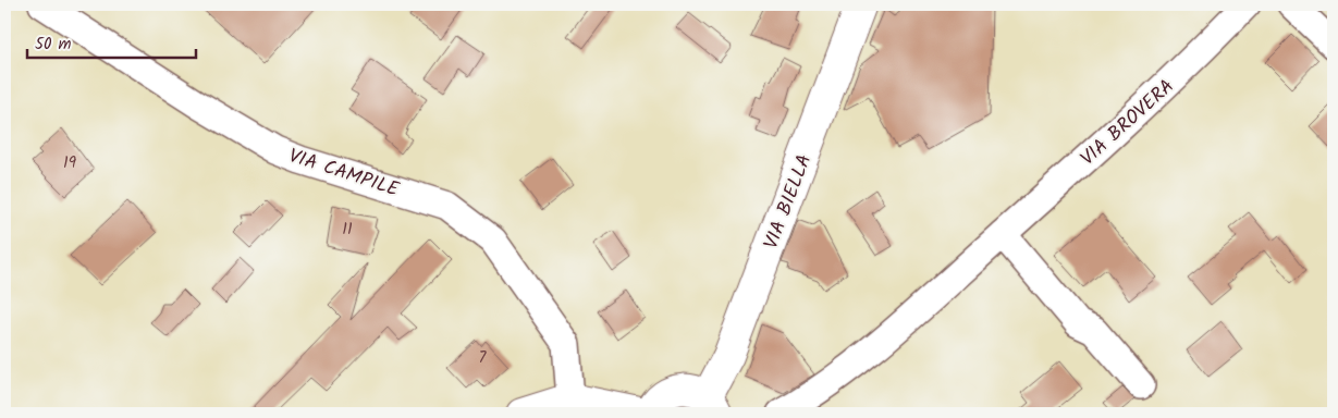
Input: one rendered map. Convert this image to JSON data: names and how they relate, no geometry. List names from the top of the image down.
{
  "streets": {
    "street": ["VIA BROVERA", "VIA CAMPILE", "VIA BIELLA"]
  },
  "house_numbers": ["19", "11", "7"],
  "scale_bar": "50 m"
}
